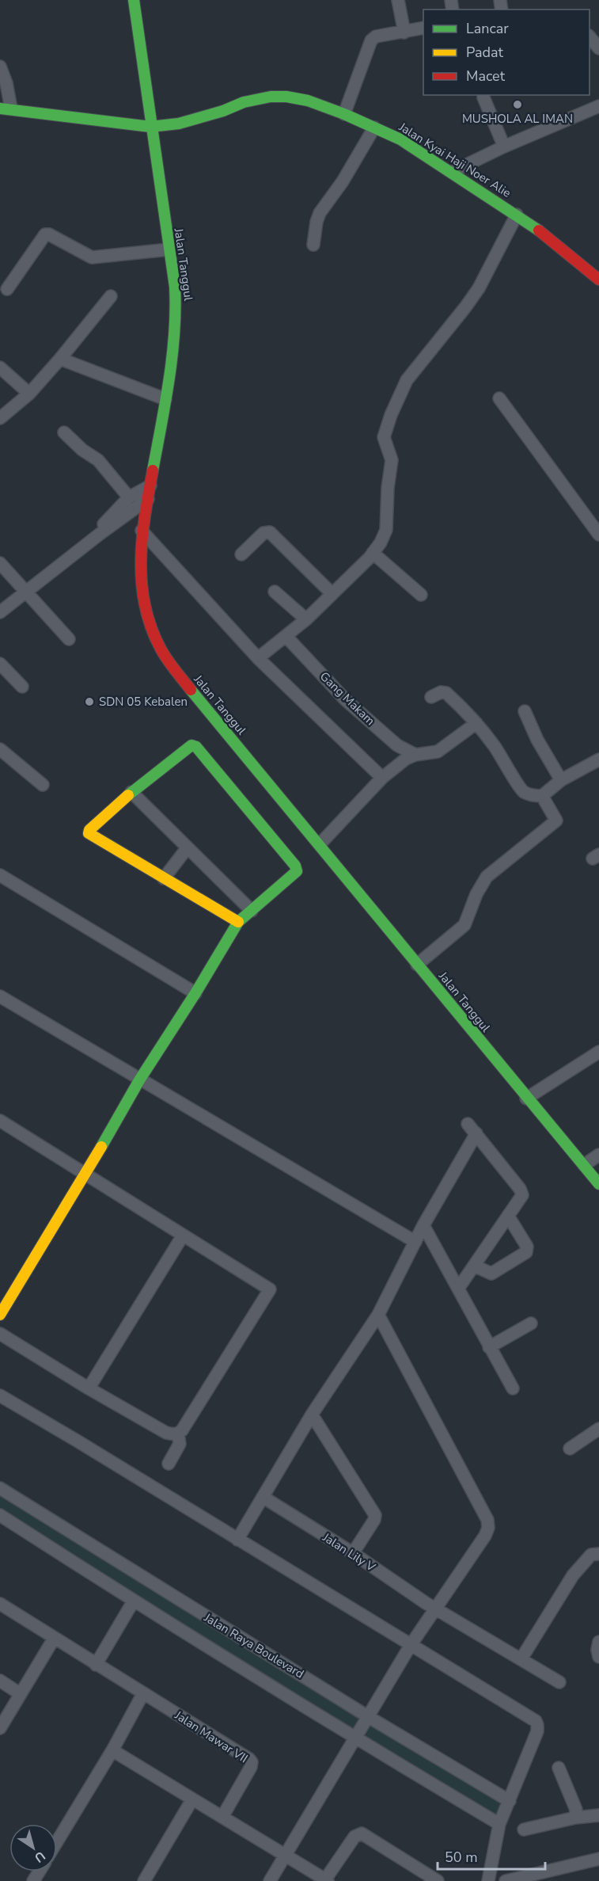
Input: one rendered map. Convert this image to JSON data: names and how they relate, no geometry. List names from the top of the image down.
{
  "streets": {
    "street": [
      "Jalan Kyai Haji Noer Alie",
      "Jalan Tanggul",
      "Gang Makam",
      "Jalan Lily V",
      "Jalan Raya Boulevard",
      "Jalan Mawar VII"
    ]
  },
  "crossings": [
    ["Jalan Kyai Haji Noer Alie", "Jalan Tanggul"]
  ],
  "places": ["MUSHOLA AL IMAN", "SDN 05 Kebalen"],
  "legend": ["Lancar", "Padat", "Macet"],
  "scale_bar": "50 m",
  "north": "bottom right"
}
